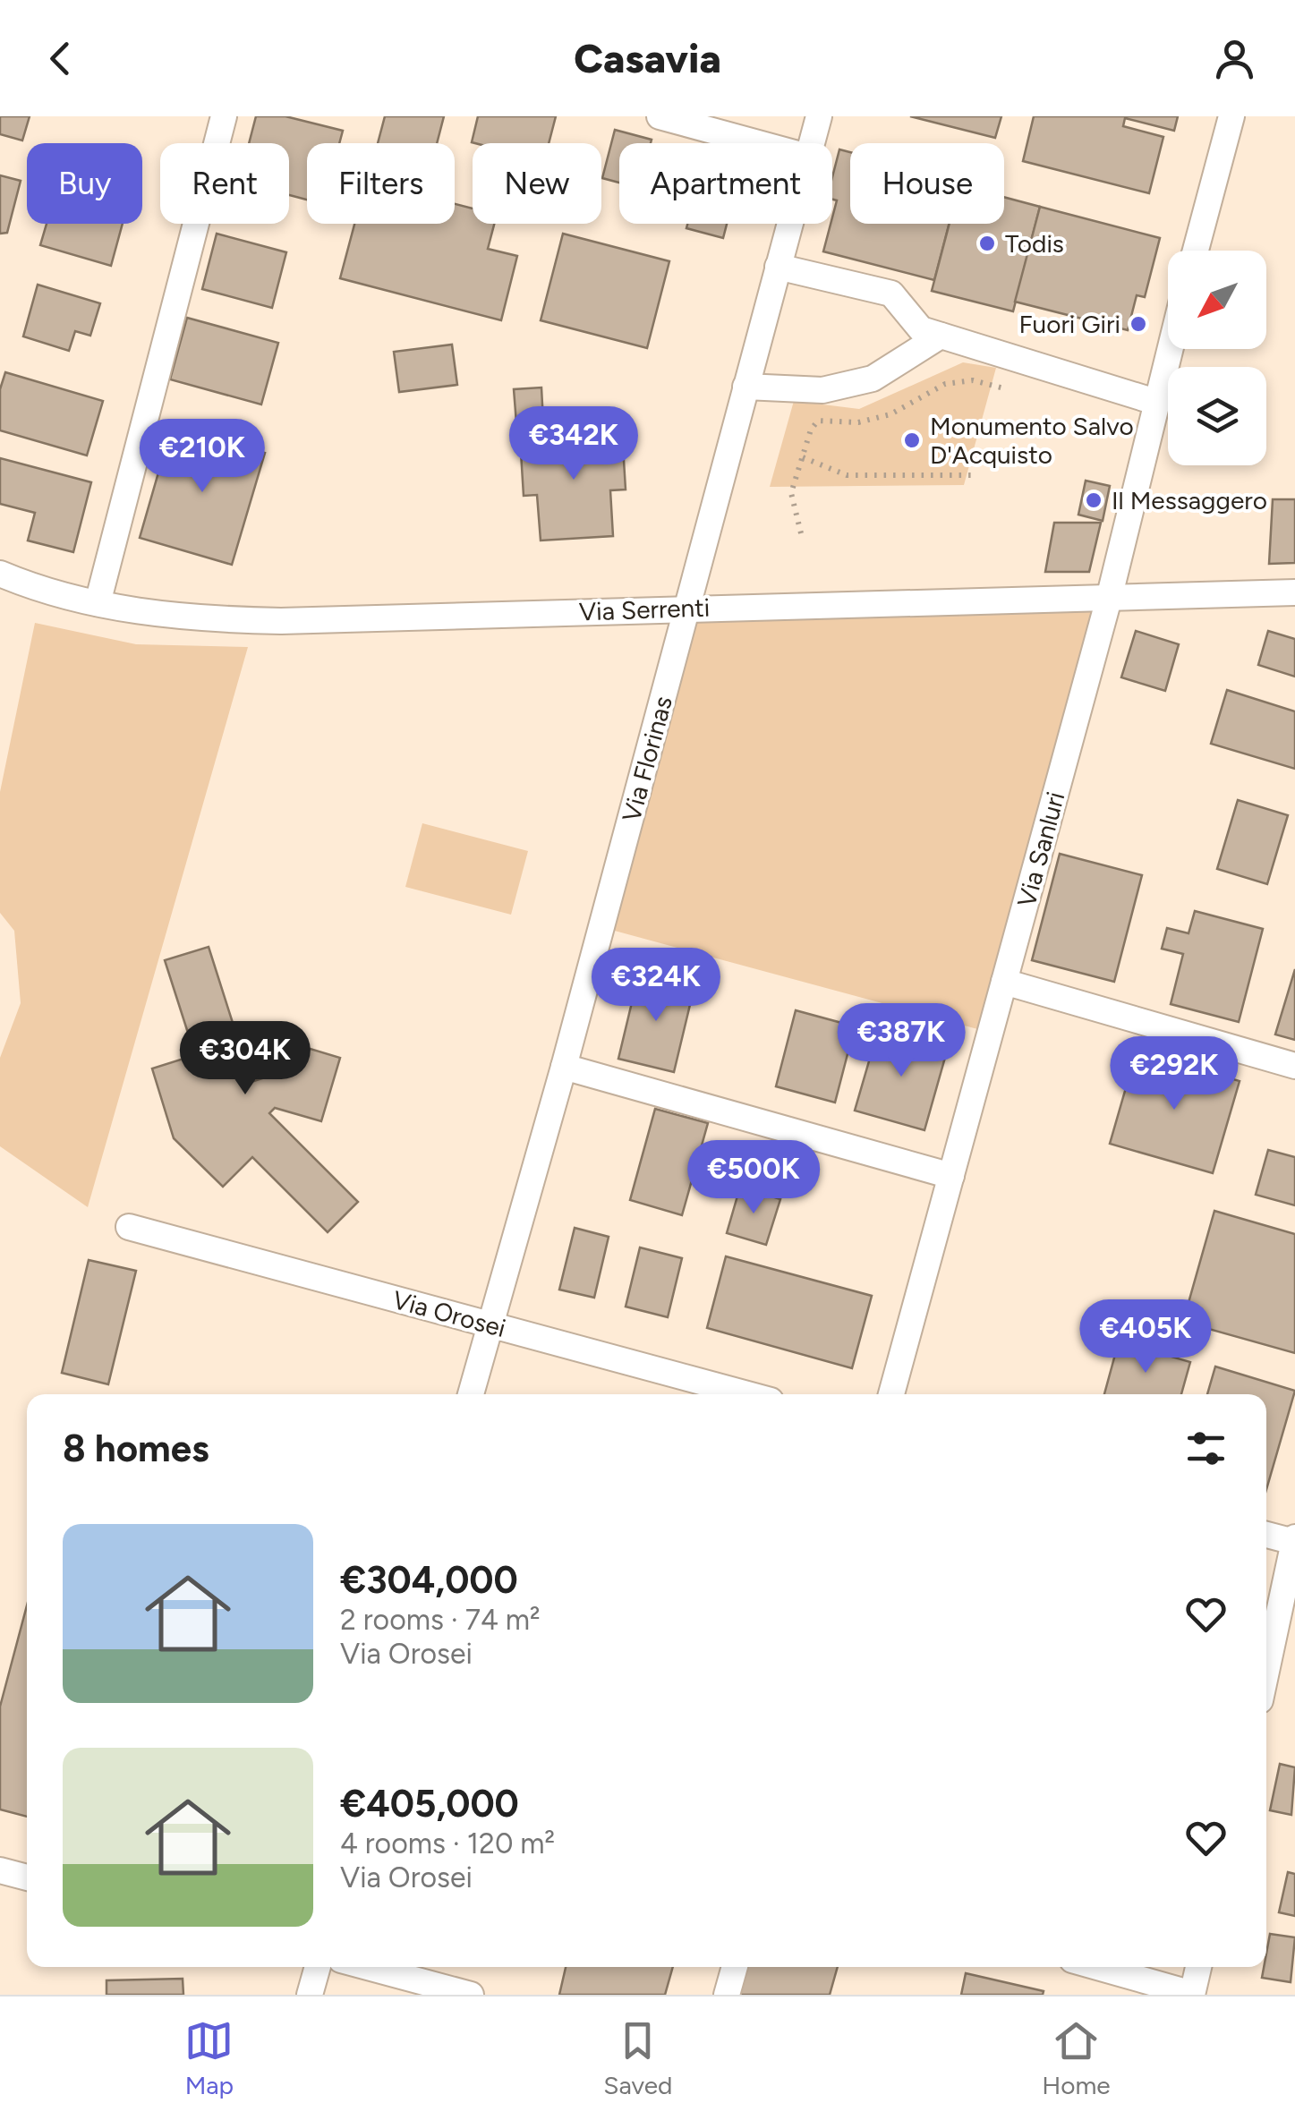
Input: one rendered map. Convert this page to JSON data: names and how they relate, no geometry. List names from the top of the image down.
{
  "streets": {
    "street": [
      "Via Serrenti",
      "Via Florinas",
      "Via Sanluri",
      "Via Orosei"
    ]
  },
  "crossings": [
    ["Via Serrenti", "Via Florinas"],
    ["Via Serrenti", "Via Sanluri"],
    ["Via Florinas", "Via Orosei"]
  ],
  "places": [
    "Todis",
    "Fuori Giri",
    "Monumento Salvo D'Acquisto",
    "Il Messaggero"
  ],
  "north": "bottom left",
  "page": {
    "header": "Casavia",
    "chip": [
      "Buy",
      "Rent",
      "Filters",
      "New",
      "Apartment",
      "House"
    ],
    "price": [
      "€342K",
      "€210K",
      "€324K",
      "€387K",
      "€304K",
      "€292K",
      "€500K",
      "€405K"
    ],
    "heading": "8 homes",
    "list": [
      {
        "name": "€304,000",
        "note": "2 rooms · 74 m² · Via Orosei"
      },
      {
        "name": "€405,000",
        "note": "4 rooms · 120 m² · Via Orosei"
      }
    ],
    "tabs": ["Map", "Saved", "Home"]
  }
}
